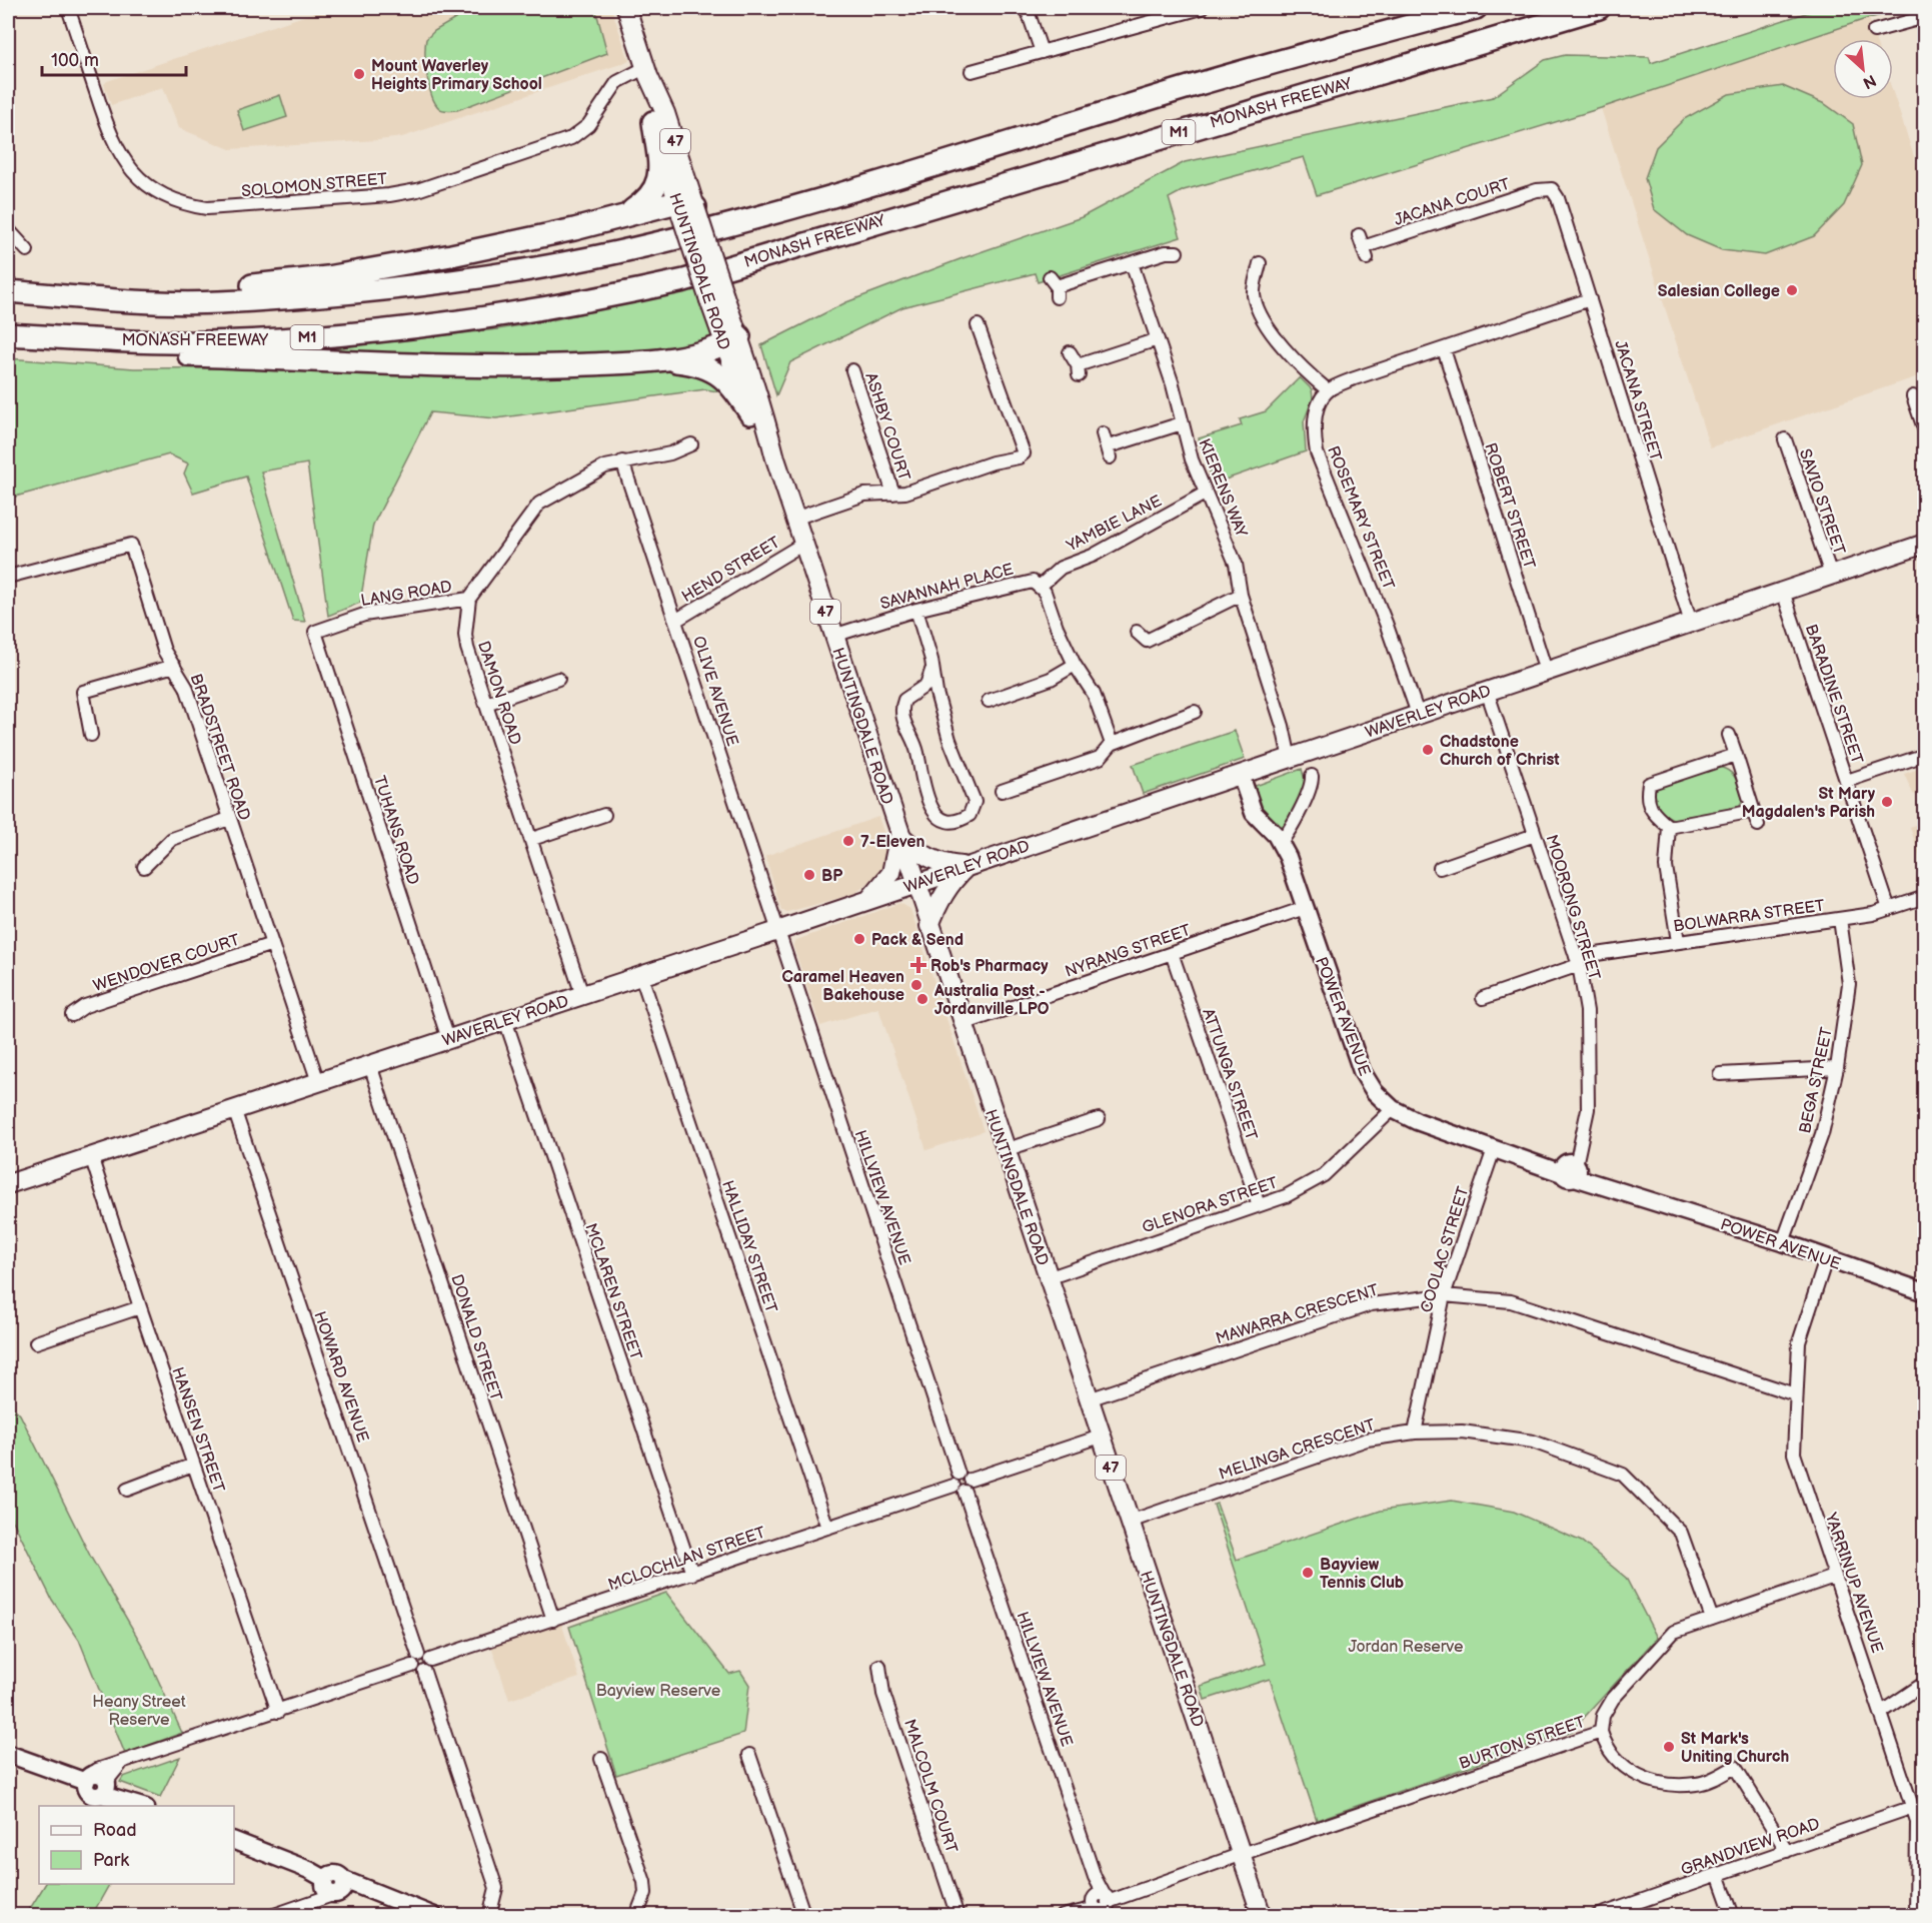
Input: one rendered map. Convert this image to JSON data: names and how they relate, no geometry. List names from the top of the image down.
{
  "streets": {
    "highway": ["MONASH FREEWAY", "M1"],
    "main road": ["47", "HUNTINGDALE ROAD", "WAVERLEY ROAD"],
    "street": [
      "SOLOMON STREET",
      "JACANA COURT",
      "JACANA STREET",
      "ASHBY COURT",
      "KIERENS WAY",
      "SAVIO STREET",
      "ROBERT STREET",
      "ROSEMARY STREET",
      "YAMBIE LANE",
      "HEND STREET",
      "SAVANNAH PLACE",
      "LANG ROAD",
      "OLIVE AVENUE",
      "DAMON ROAD",
      "BARADINE STREET",
      "BRADSTREET ROAD",
      "TUHANS ROAD",
      "MOORONG STREET",
      "BOLWARRA STREET",
      "NYRANG STREET",
      "WENDOVER COURT",
      "POWER AVENUE",
      "ATTUNGA STREET",
      "BEGA STREET",
      "HILLVIEW AVENUE",
      "GLENORA STREET",
      "HALLIDAY STREET",
      "COOLAC STREET",
      "MCLAREN STREET",
      "MAWARRA CRESCENT",
      "DONALD STREET",
      "HOWARD AVENUE",
      "HANSEN STREET",
      "MELINGA CRESCENT",
      "MCLOCHLAN STREET",
      "YARRINUP AVENUE",
      "BURTON STREET",
      "MALCOLM COURT",
      "GRANDVIEW ROAD"
    ]
  },
  "crossings": [
    ["SOLOMON STREET", "HUNTINGDALE ROAD"],
    ["JACANA COURT", "JACANA STREET"],
    ["HUNTINGDALE ROAD", "HEND STREET"],
    ["HUNTINGDALE ROAD", "SAVANNAH PLACE"],
    ["HUNTINGDALE ROAD", "WAVERLEY ROAD"],
    ["HUNTINGDALE ROAD", "NYRANG STREET"],
    ["HUNTINGDALE ROAD", "GLENORA STREET"],
    ["HUNTINGDALE ROAD", "MAWARRA CRESCENT"],
    ["HUNTINGDALE ROAD", "MELINGA CRESCENT"],
    ["HUNTINGDALE ROAD", "BURTON STREET"],
    ["JACANA STREET", "WAVERLEY ROAD"],
    ["KIERENS WAY", "YAMBIE LANE"],
    ["KIERENS WAY", "WAVERLEY ROAD"],
    ["SAVIO STREET", "WAVERLEY ROAD"],
    ["ROBERT STREET", "WAVERLEY ROAD"],
    ["ROSEMARY STREET", "WAVERLEY ROAD"],
    ["YAMBIE LANE", "SAVANNAH PLACE"],
    ["HEND STREET", "OLIVE AVENUE"],
    ["LANG ROAD", "DAMON ROAD"],
    ["LANG ROAD", "TUHANS ROAD"],
    ["OLIVE AVENUE", "WAVERLEY ROAD"],
    ["OLIVE AVENUE", "HILLVIEW AVENUE"],
    ["DAMON ROAD", "WAVERLEY ROAD"],
    ["BARADINE STREET", "WAVERLEY ROAD"],
    ["BARADINE STREET", "BOLWARRA STREET"],
    ["WAVERLEY ROAD", "BRADSTREET ROAD"],
    ["WAVERLEY ROAD", "TUHANS ROAD"],
    ["WAVERLEY ROAD", "MOORONG STREET"],
    ["WAVERLEY ROAD", "POWER AVENUE"],
    ["WAVERLEY ROAD", "HILLVIEW AVENUE"],
    ["WAVERLEY ROAD", "HALLIDAY STREET"],
    ["WAVERLEY ROAD", "MCLAREN STREET"],
    ["WAVERLEY ROAD", "DONALD STREET"],
    ["WAVERLEY ROAD", "HOWARD AVENUE"],
    ["WAVERLEY ROAD", "HANSEN STREET"],
    ["BRADSTREET ROAD", "WENDOVER COURT"],
    ["MOORONG STREET", "BOLWARRA STREET"],
    ["MOORONG STREET", "POWER AVENUE"],
    ["BOLWARRA STREET", "BEGA STREET"],
    ["NYRANG STREET", "POWER AVENUE"],
    ["NYRANG STREET", "ATTUNGA STREET"],
    ["POWER AVENUE", "BEGA STREET"],
    ["POWER AVENUE", "GLENORA STREET"],
    ["POWER AVENUE", "COOLAC STREET"],
    ["POWER AVENUE", "YARRINUP AVENUE"],
    ["ATTUNGA STREET", "GLENORA STREET"],
    ["HILLVIEW AVENUE", "MCLOCHLAN STREET"],
    ["HILLVIEW AVENUE", "BURTON STREET"],
    ["HALLIDAY STREET", "MCLOCHLAN STREET"],
    ["COOLAC STREET", "MAWARRA CRESCENT"],
    ["COOLAC STREET", "MELINGA CRESCENT"],
    ["MCLAREN STREET", "MCLOCHLAN STREET"],
    ["MAWARRA CRESCENT", "YARRINUP AVENUE"],
    ["DONALD STREET", "MCLOCHLAN STREET"],
    ["HOWARD AVENUE", "MCLOCHLAN STREET"],
    ["HANSEN STREET", "MCLOCHLAN STREET"],
    ["MELINGA CRESCENT", "BURTON STREET"],
    ["YARRINUP AVENUE", "BURTON STREET"],
    ["YARRINUP AVENUE", "GRANDVIEW ROAD"]
  ],
  "parks": ["Jordan Reserve", "Bayview Reserve", "Heany Street Reserve"],
  "places": {
    "other": [
      "Mount Waverley Heights Primary School",
      "Salesian College",
      "Chadstone Church of Christ",
      "St Mary Magdalen's Parish",
      "7-Eleven",
      "BP",
      "Pack & Send",
      "Caramel Heaven Bakehouse",
      "Australia Post - Jordanville LPO",
      "Bayview Tennis Club",
      "St Mark's Uniting Church"
    ],
    "health": ["Rob's Pharmacy"]
  },
  "legend": ["Road", "Park"],
  "scale_bar": "100 m",
  "north": "bottom right"
}
